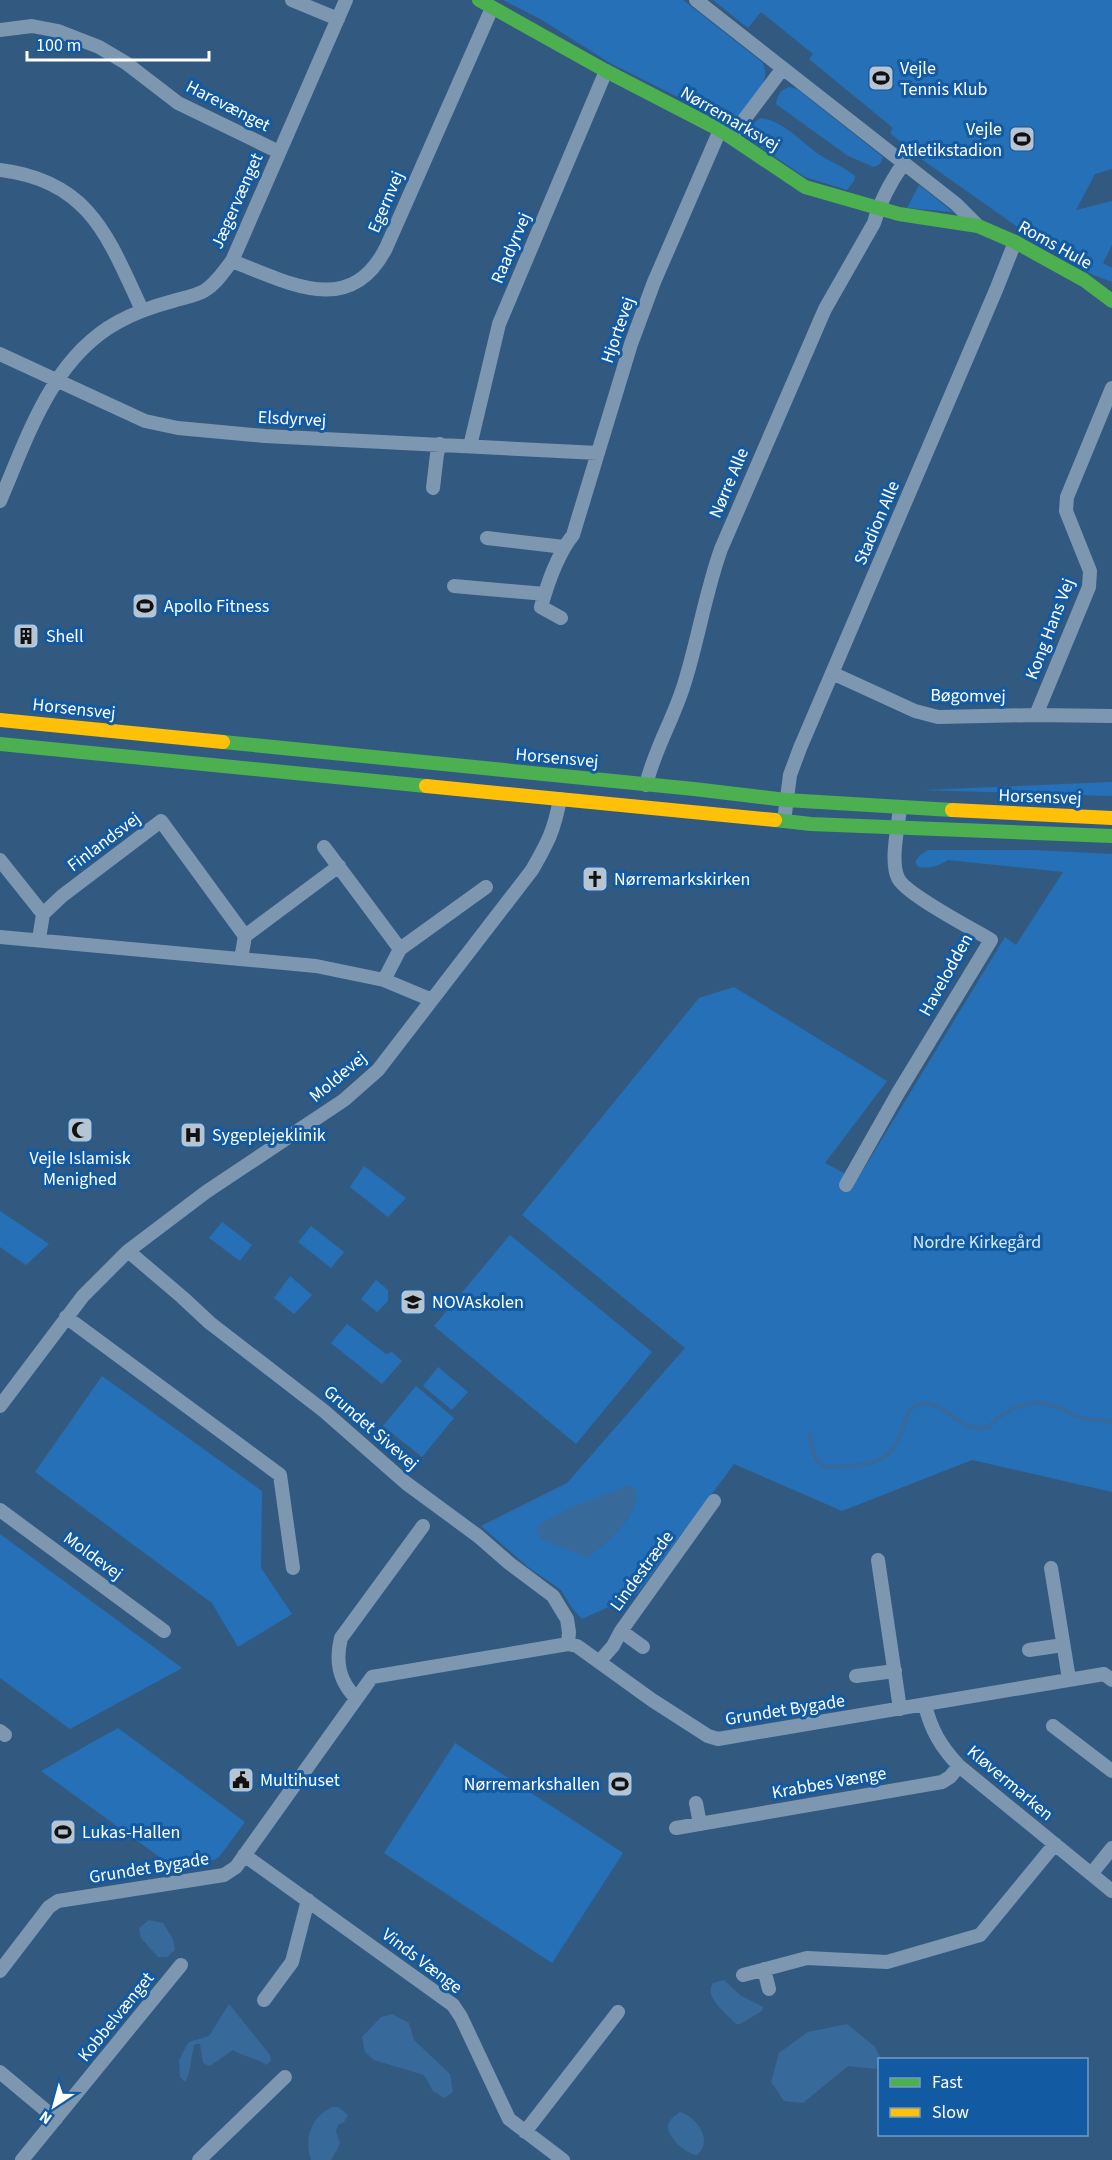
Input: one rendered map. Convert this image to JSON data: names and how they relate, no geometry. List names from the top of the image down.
{
  "streets": {
    "main road": ["Nørremarksvej", "Roms Hule", "Horsensvej"],
    "street": [
      "Harevænget",
      "Jægervænget",
      "Egernvej",
      "Raadyrvej",
      "Hjortevej",
      "Elsdyrvej",
      "Nørre Alle",
      "Stadion Alle",
      "Kong Hans Vej",
      "Bøgomvej",
      "Finlandsvej",
      "Havelodden",
      "Moldevej",
      "Grundet Sivevej",
      "Lindestræde",
      "Grundet Bygade",
      "Krabbes Vænge",
      "Kløvermarken",
      "Vinds Vænge",
      "Kobbelvænget"
    ]
  },
  "crossings": [
    ["Harevænget", "Jægervænget"],
    ["Nørremarksvej", "Egernvej"],
    ["Nørremarksvej", "Roms Hule"],
    ["Nørremarksvej", "Raadyrvej"],
    ["Nørremarksvej", "Hjortevej"],
    ["Nørremarksvej", "Nørre Alle"],
    ["Jægervænget", "Egernvej"],
    ["Jægervænget", "Elsdyrvej"],
    ["Roms Hule", "Stadion Alle"],
    ["Raadyrvej", "Elsdyrvej"],
    ["Hjortevej", "Elsdyrvej"],
    ["Nørre Alle", "Horsensvej"],
    ["Stadion Alle", "Bøgomvej"],
    ["Stadion Alle", "Horsensvej"],
    ["Kong Hans Vej", "Bøgomvej"],
    ["Horsensvej", "Havelodden"],
    ["Horsensvej", "Moldevej"],
    ["Moldevej", "Grundet Sivevej"],
    ["Grundet Sivevej", "Grundet Bygade"],
    ["Lindestræde", "Grundet Bygade"],
    ["Grundet Bygade", "Kløvermarken"],
    ["Grundet Bygade", "Vinds Vænge"],
    ["Krabbes Vænge", "Kløvermarken"]
  ],
  "parks": ["Nordre Kirkegård"],
  "places": {
    "sports": [
      "Vejle Tennis Klub",
      "Vejle Atletikstadion",
      "Apollo Fitness",
      "Nørremarkshallen",
      "Lukas-Hallen"
    ],
    "building": ["Shell"],
    "church": ["Nørremarkskirken"],
    "mosque": ["Vejle Islamisk Menighed"],
    "hospital": ["Sygeplejeklinik"],
    "school or university": ["NOVAskolen"],
    "public building": ["Multihuset"]
  },
  "legend": ["Fast", "Slow"],
  "scale_bar": "100 m",
  "north": "bottom left"
}
